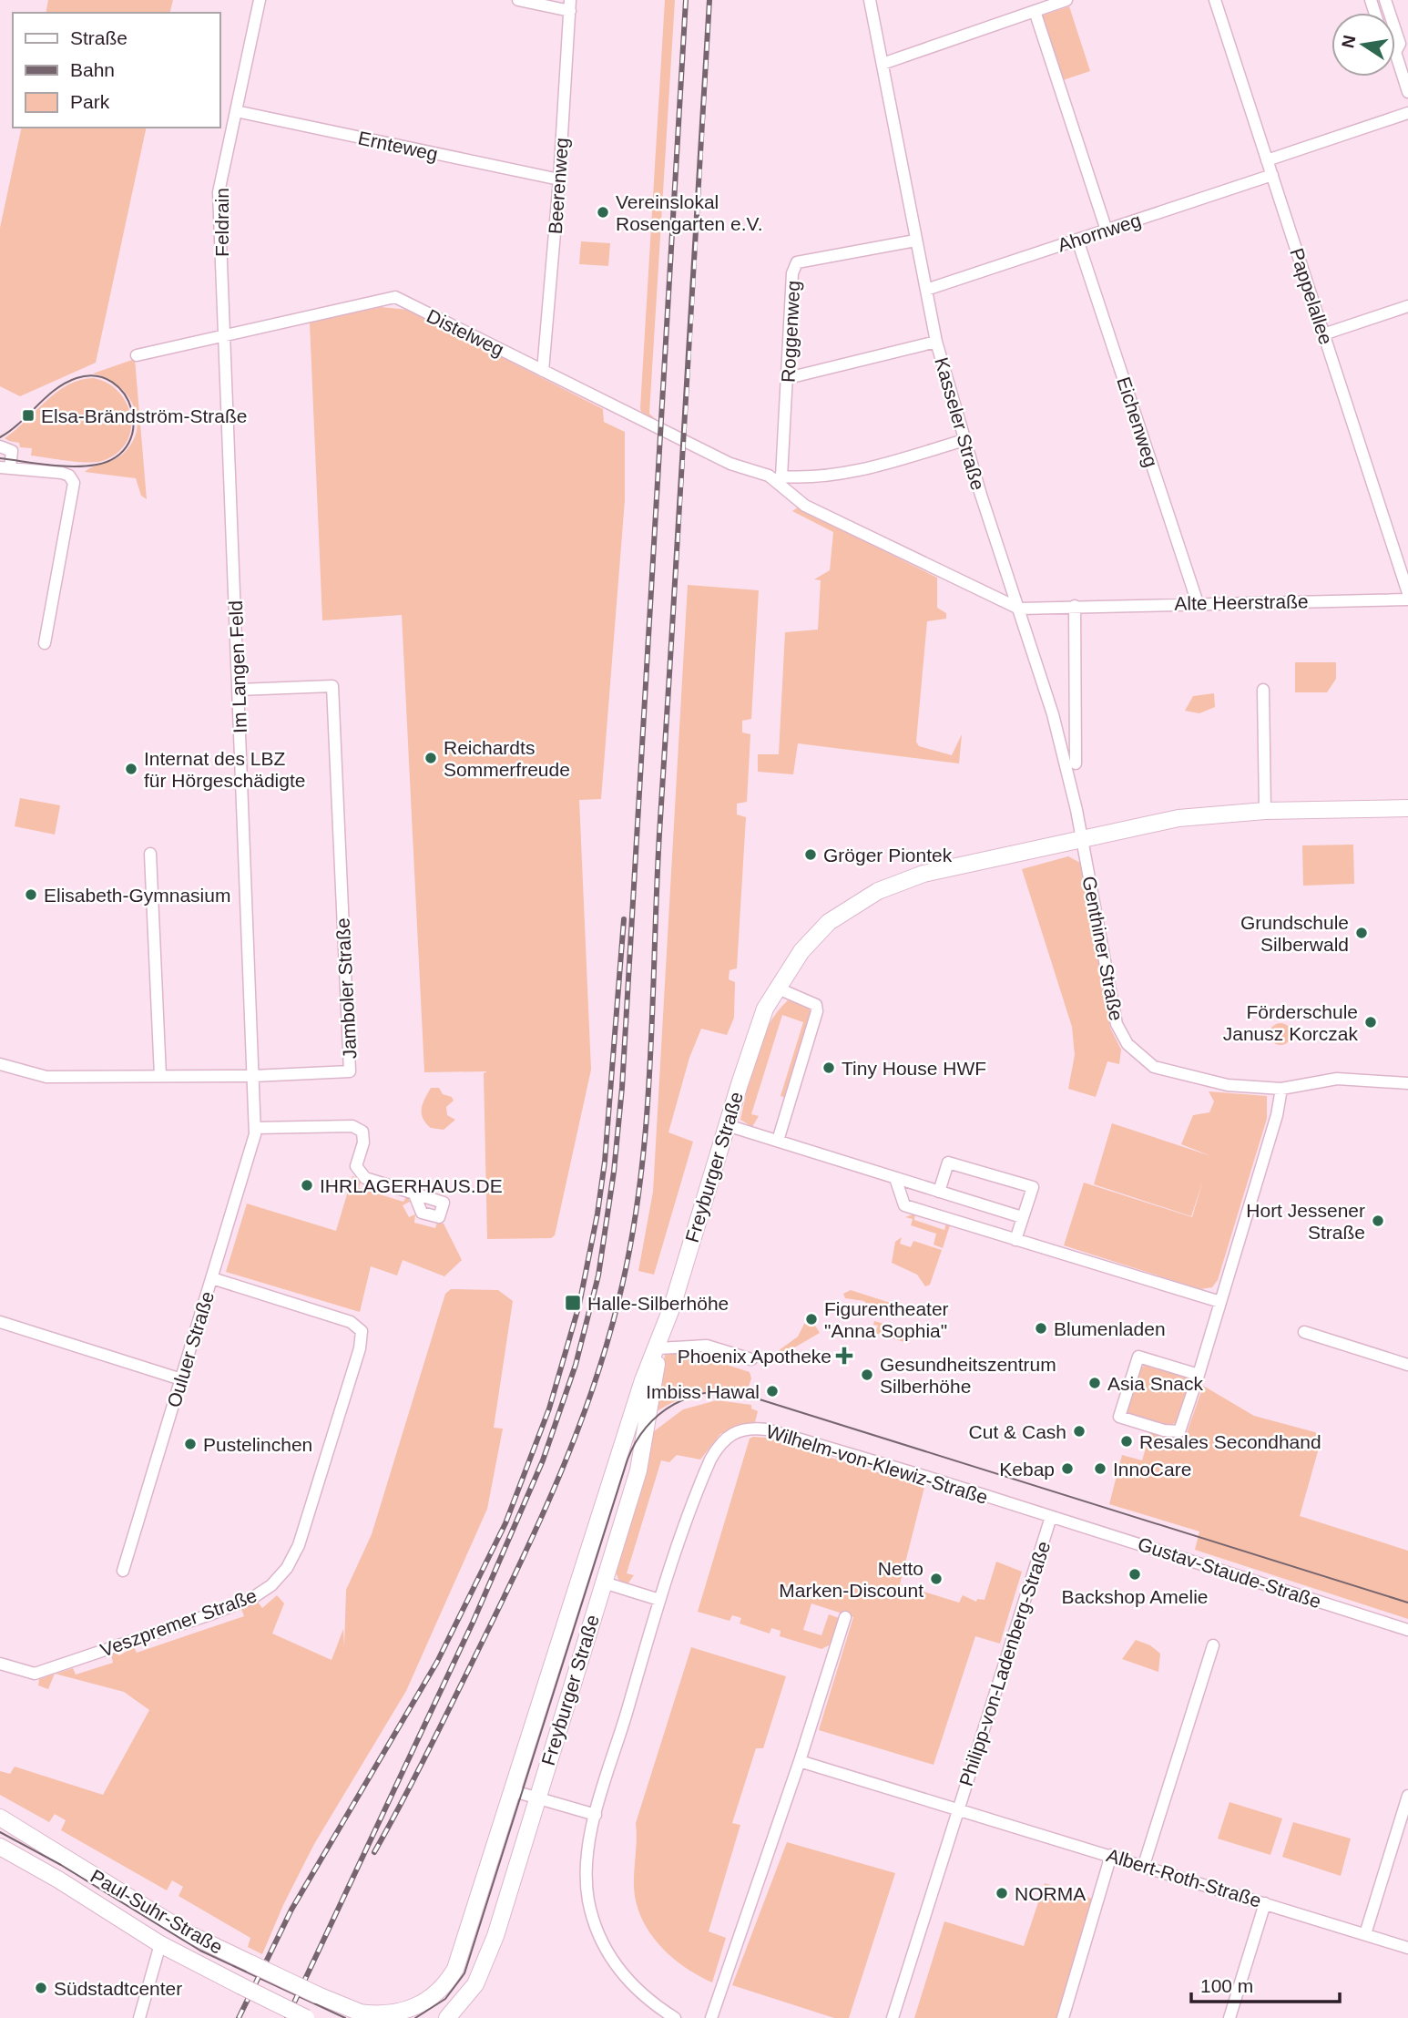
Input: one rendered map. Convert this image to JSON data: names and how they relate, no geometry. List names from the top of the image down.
{
  "streets": {
    "street": [
      "Ernteweg",
      "Beerenweg",
      "Feldrain",
      "Ahornweg",
      "Pappelallee",
      "Roggenweg",
      "Distelweg",
      "Eichenweg",
      "Kasseler Straße",
      "Alte Heerstraße",
      "Im Langen Feld",
      "Genthiner Straße",
      "Jamboler Straße",
      "Freyburger Straße",
      "Ouluer Straße",
      "Wilhelm-von-Klewiz-Straße",
      "Gustav-Staude-Straße",
      "Veszpremer Straße",
      "Philipp-von-Ladenberg-Straße",
      "Albert-Roth-Straße",
      "Paul-Suhr-Straße"
    ]
  },
  "crossings": [
    ["Ernteweg", "Beerenweg"],
    ["Ernteweg", "Feldrain"],
    ["Beerenweg", "Distelweg"],
    ["Feldrain", "Distelweg"],
    ["Feldrain", "Im Langen Feld"],
    ["Ahornweg", "Pappelallee"],
    ["Ahornweg", "Eichenweg"],
    ["Ahornweg", "Kasseler Straße"],
    ["Roggenweg", "Distelweg"],
    ["Roggenweg", "Kasseler Straße"],
    ["Roggenweg", "Alte Heerstraße"],
    ["Distelweg", "Alte Heerstraße"],
    ["Distelweg", "Im Langen Feld"],
    ["Eichenweg", "Alte Heerstraße"],
    ["Kasseler Straße", "Alte Heerstraße"],
    ["Kasseler Straße", "Genthiner Straße"],
    ["Kasseler Straße", "Freyburger Straße"],
    ["Im Langen Feld", "Jamboler Straße"],
    ["Im Langen Feld", "Ouluer Straße"],
    ["Genthiner Straße", "Freyburger Straße"],
    ["Jamboler Straße", "Ouluer Straße"],
    ["Freyburger Straße", "Paul-Suhr-Straße"],
    ["Ouluer Straße", "Veszpremer Straße"],
    ["Wilhelm-von-Klewiz-Straße", "Gustav-Staude-Straße"],
    ["Wilhelm-von-Klewiz-Straße", "Philipp-von-Ladenberg-Straße"],
    ["Gustav-Staude-Straße", "Philipp-von-Ladenberg-Straße"],
    ["Philipp-von-Ladenberg-Straße", "Albert-Roth-Straße"]
  ],
  "places": {
    "other": [
      "Vereinslokal Rosengarten e.V.",
      "Reichardts Sommerfreude",
      "Internat des LBZ für Hörgeschädigte",
      "Gröger Piontek",
      "Elisabeth-Gymnasium",
      "Grundschule Silberwald",
      "Förderschule Janusz Korczak",
      "Tiny House HWF",
      "IHRLAGERHAUS.DE",
      "Hort Jessener Straße",
      "Figurentheater \"Anna Sophia\"",
      "Blumenladen",
      "Gesundheitszentrum Silberhöhe",
      "Asia Snack",
      "Imbiss Hawal",
      "Cut & Cash",
      "Resales Secondhand",
      "Pustelinchen",
      "Kebap",
      "InnoCare",
      "Backshop Amelie",
      "Netto Marken-Discount",
      "NORMA",
      "Südstadtcenter"
    ],
    "transit": ["Elsa-Brändström-Straße", "Halle-Silberhöhe"],
    "health": ["Phoenix Apotheke"]
  },
  "legend": ["Straße", "Bahn", "Park"],
  "scale_bar": "100 m",
  "north": "left"
}
